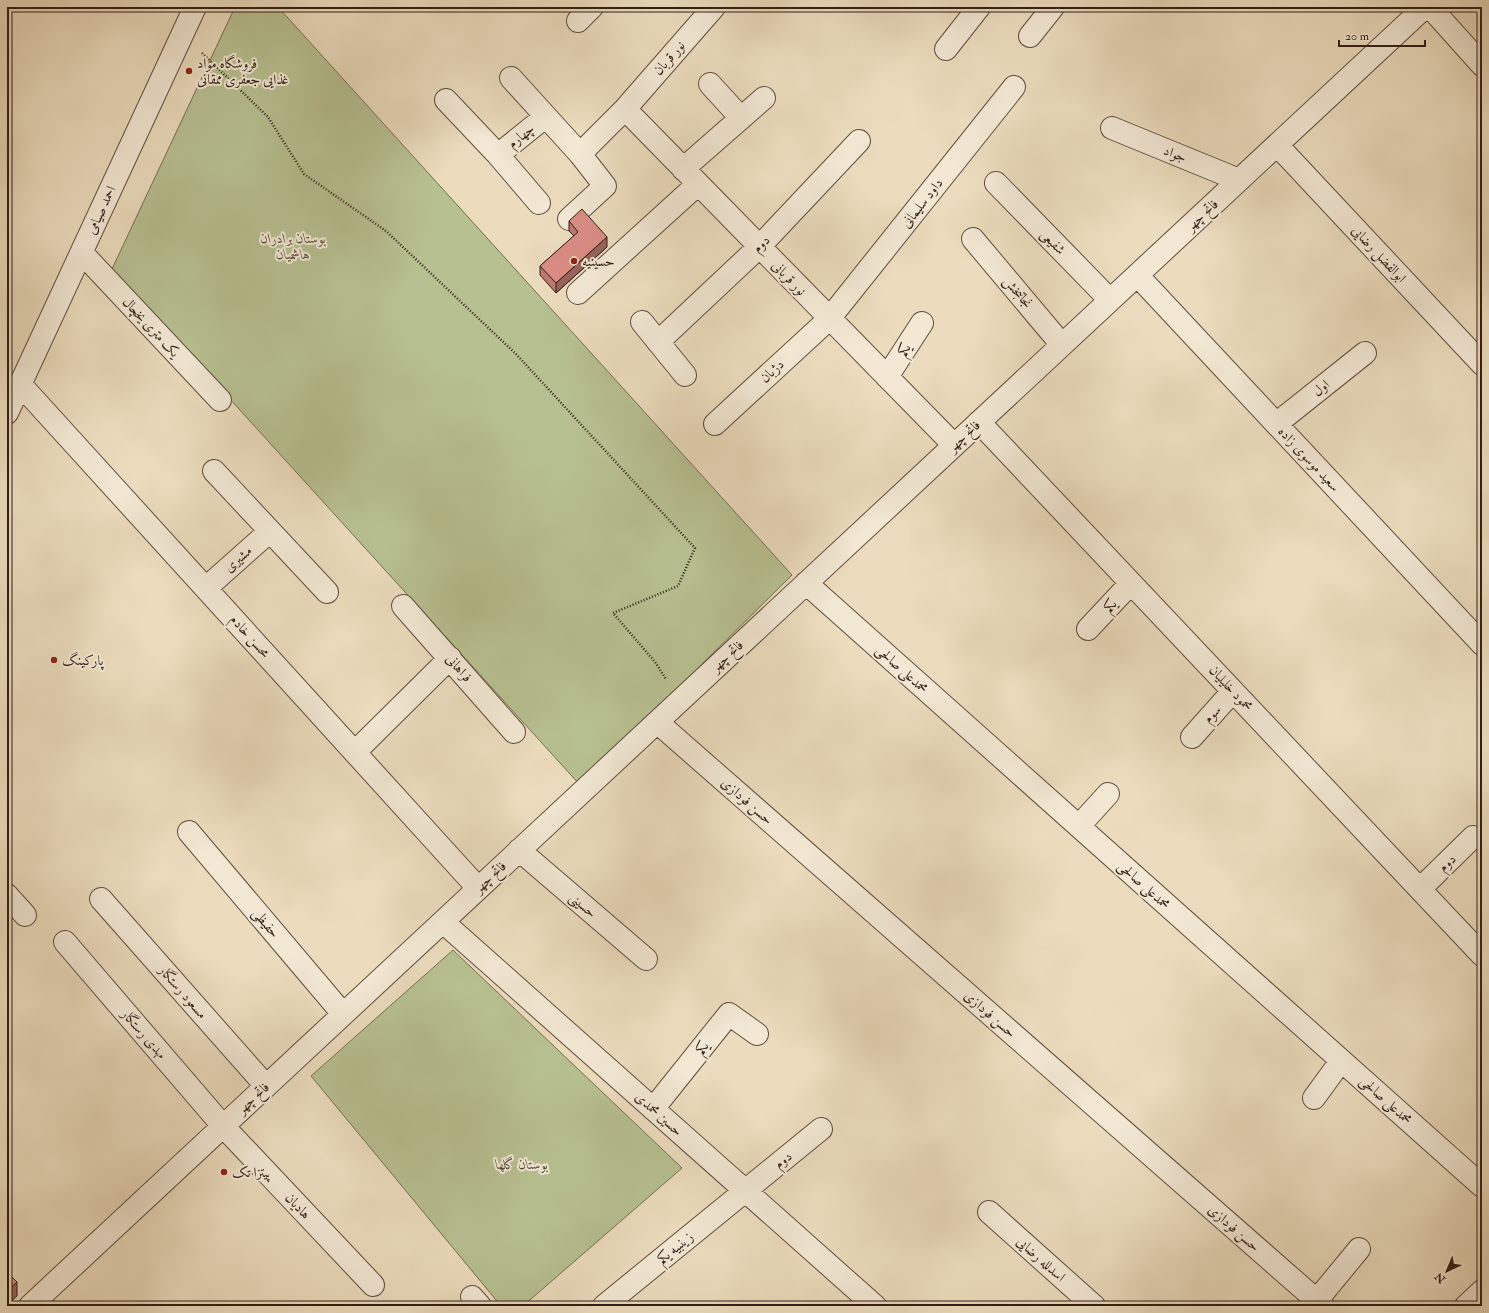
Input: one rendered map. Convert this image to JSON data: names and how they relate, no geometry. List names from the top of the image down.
{
  "streets": {
    "street": [
      "نور قربان",
      "چهارم",
      "جواد",
      "داود سلیمانی",
      "احمد صیامی",
      "فاتح چهر",
      "شفیعی",
      "دوم",
      "ابوالفضل رضایی",
      "نور قربانی",
      "نجاتبخش",
      "یک متری یخچال",
      "یکم",
      "دژبان",
      "اول",
      "سعید موسوی زاده",
      "مشیری",
      "محسن خادم",
      "فراهانی",
      "محمدعلی صالحی",
      "محمود خلیلیان",
      "سوم",
      "حسن فودازی",
      "حسینی",
      "حفیظی",
      "مسعود رستگار",
      "مهدی رستگار",
      "حسین محمدی",
      "هادیان",
      "زینبیه یکم",
      "اسدلله رضایی"
    ]
  },
  "crossings": [
    ["نور قربان", "نور قربانی"],
    ["جواد", "فاتح چهر"],
    ["داود سلیمانی", "نور قربانی"],
    ["داود سلیمانی", "دژبان"],
    ["احمد صیامی", "یک متری یخچال"],
    ["احمد صیامی", "محسن خادم"],
    ["فاتح چهر", "شفیعی"],
    ["فاتح چهر", "ابوالفضل رضایی"],
    ["فاتح چهر", "نور قربانی"],
    ["فاتح چهر", "نجاتبخش"],
    ["فاتح چهر", "سعید موسوی زاده"],
    ["فاتح چهر", "محسن خادم"],
    ["فاتح چهر", "محمدعلی صالحی"],
    ["فاتح چهر", "محمود خلیلیان"],
    ["فاتح چهر", "حسن فودازی"],
    ["فاتح چهر", "حسینی"],
    ["فاتح چهر", "حفیظی"],
    ["فاتح چهر", "مسعود رستگار"],
    ["فاتح چهر", "مهدی رستگار"],
    ["فاتح چهر", "حسین محمدی"],
    ["فاتح چهر", "هادیان"],
    ["دوم", "نور قربانی"],
    ["دوم", "محمود خلیلیان"],
    ["دوم", "حسین محمدی"],
    ["دوم", "زینبیه یکم"],
    ["نور قربانی", "یکم"],
    ["نور قربانی", "دژبان"],
    ["یکم", "محمود خلیلیان"],
    ["یکم", "حسین محمدی"],
    ["اول", "سعید موسوی زاده"],
    ["مشیری", "محسن خادم"],
    ["محمود خلیلیان", "سوم"],
    ["مهدی رستگار", "هادیان"],
    ["حسین محمدی", "زینبیه یکم"]
  ],
  "parks": ["بوستان برادران هاشمیان", "بوستان گلها"],
  "places": [
    "فروشگاه مواد غذایی جعفری ممقانی",
    "حسینیه",
    "پارکینگ",
    "پیتزا تک"
  ],
  "scale_bar": "20 m",
  "north": "bottom left"
}
